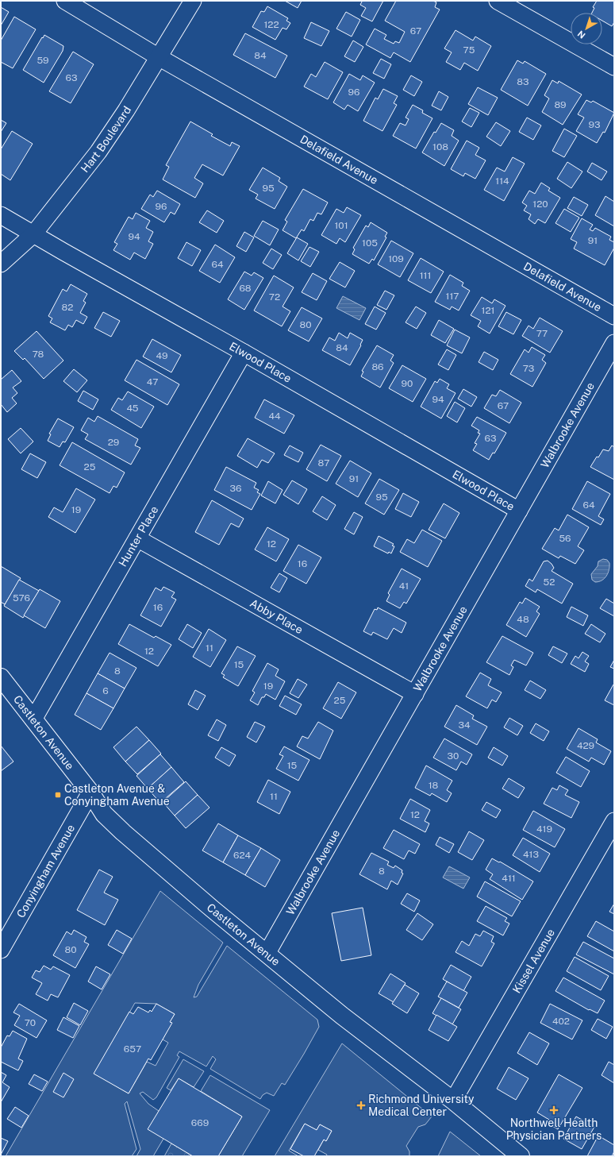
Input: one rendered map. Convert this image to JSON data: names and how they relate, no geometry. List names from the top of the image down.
{
  "streets": {
    "street": [
      "Hart Boulevard",
      "Delafield Avenue",
      "Elwood Place",
      "Walbrooke Avenue",
      "Hunter Place",
      "Abby Place",
      "Castleton Avenue",
      "Conyingham Avenue",
      "Kissel Avenue"
    ]
  },
  "crossings": [
    ["Hart Boulevard", "Delafield Avenue"],
    ["Hart Boulevard", "Elwood Place"],
    ["Elwood Place", "Walbrooke Avenue"],
    ["Elwood Place", "Hunter Place"],
    ["Walbrooke Avenue", "Abby Place"],
    ["Walbrooke Avenue", "Castleton Avenue"],
    ["Hunter Place", "Abby Place"],
    ["Hunter Place", "Castleton Avenue"],
    ["Castleton Avenue", "Conyingham Avenue"],
    ["Castleton Avenue", "Kissel Avenue"]
  ],
  "places": {
    "transit": ["Castleton Avenue & Conyingham Avenue"],
    "health": ["Richmond University Medical Center", "Northwell Health Physician Partners"]
  },
  "house_numbers": [
    "122",
    "67",
    "75",
    "84",
    "59",
    "63",
    "83",
    "96",
    "89",
    "93",
    "108",
    "114",
    "95",
    "120",
    "96",
    "101",
    "94",
    "91",
    "105",
    "109",
    "64",
    "111",
    "68",
    "117",
    "72",
    "82",
    "121",
    "80",
    "77",
    "84",
    "78",
    "49",
    "86",
    "73",
    "47",
    "90",
    "94",
    "67",
    "45",
    "44",
    "63",
    "29",
    "87",
    "25",
    "91",
    "36",
    "95",
    "64",
    "19",
    "56",
    "12",
    "16",
    "52",
    "41",
    "576",
    "16",
    "48",
    "11",
    "12",
    "15",
    "8",
    "19",
    "6",
    "25",
    "34",
    "429",
    "30",
    "15",
    "18",
    "11",
    "12",
    "419",
    "413",
    "624",
    "8",
    "411",
    "80",
    "402",
    "70",
    "657",
    "669"
  ],
  "north": "bottom left"
}
